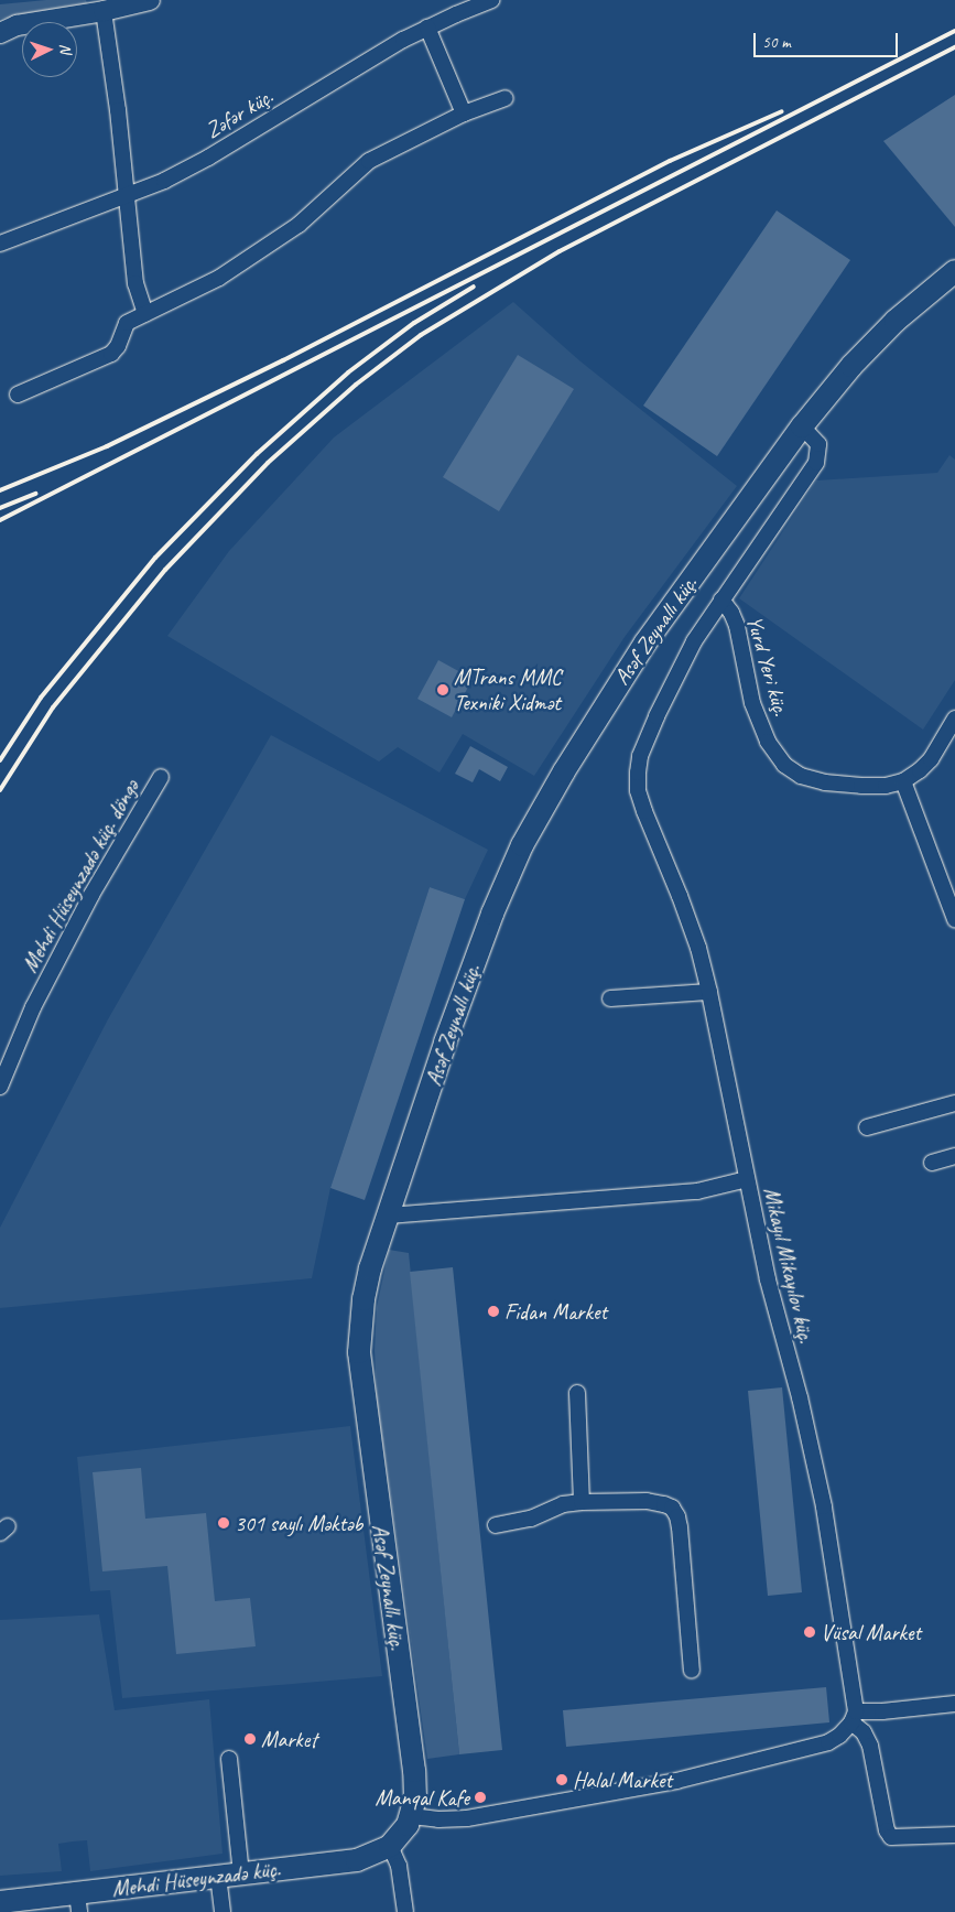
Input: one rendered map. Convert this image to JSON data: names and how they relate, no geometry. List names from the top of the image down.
{
  "streets": {
    "main road": ["Asəf Zeynallı küç.", "Mehdi Hüseynzadə küç."],
    "street": [
      "Zəfər küç.",
      "Yurd Yeri küç.",
      "Mehdi Hüseynzadə küç. döngə",
      "Mikayıl Mikayılov küç."
    ]
  },
  "crossings": [
    ["Asəf Zeynallı küç.", "Mikayıl Mikayılov küç."],
    ["Asəf Zeynallı küç.", "Mehdi Hüseynzadə küç."],
    ["Yurd Yeri küç.", "Mikayıl Mikayılov küç."]
  ],
  "places": [
    "MTrans MMC Texniki Xidmət",
    "Fidan Market",
    "301 saylı Məktəb",
    "Vüsal Market",
    "Market",
    "Halal Market",
    "Manqal Kafe"
  ],
  "scale_bar": "50 m",
  "north": "right"
}
